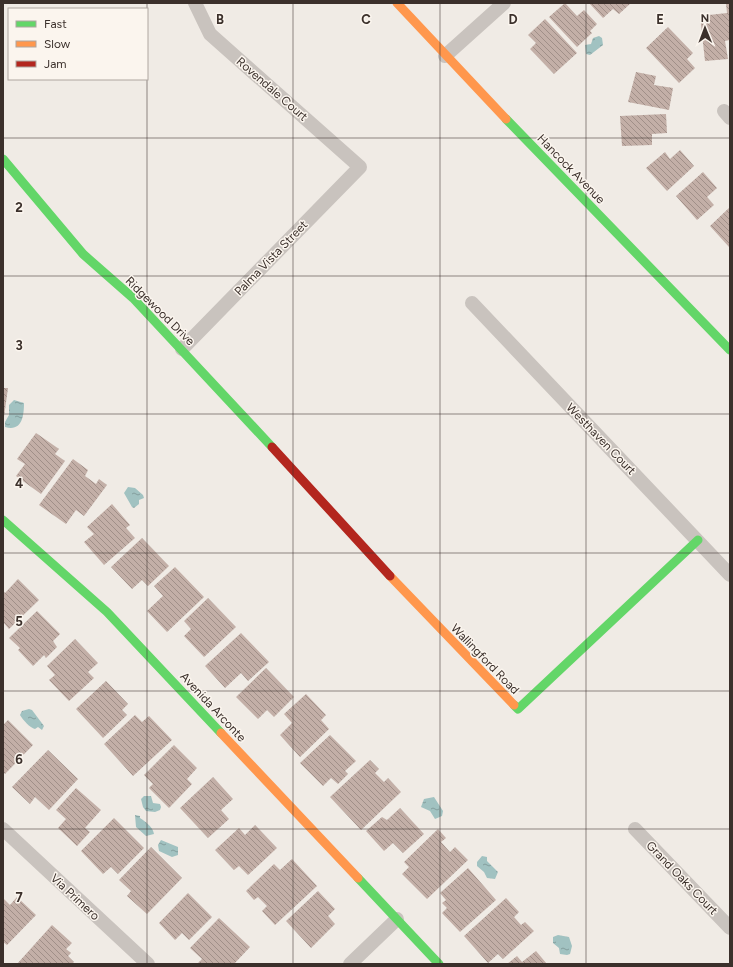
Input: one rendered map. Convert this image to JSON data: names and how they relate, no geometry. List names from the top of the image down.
{
  "streets": {
    "street": [
      "Rovendale Court",
      "Hancock Avenue",
      "Palma Vista Street",
      "Ridgewood Drive",
      "Westhaven Court",
      "Wallingford Road",
      "Avenida Arconte",
      "Grand Oaks Court",
      "Via Primero"
    ]
  },
  "crossings": [
    ["Rovendale Court", "Palma Vista Street"],
    ["Palma Vista Street", "Ridgewood Drive"],
    ["Ridgewood Drive", "Wallingford Road"],
    ["Westhaven Court", "Wallingford Road"]
  ],
  "legend": ["Fast", "Slow", "Jam"],
  "north": "top",
  "grid": {
    "columns": [
      "B",
      "C",
      "D",
      "E"
    ],
    "rows": [
      "2",
      "3",
      "4",
      "5",
      "6",
      "7"
    ]
  }
}
